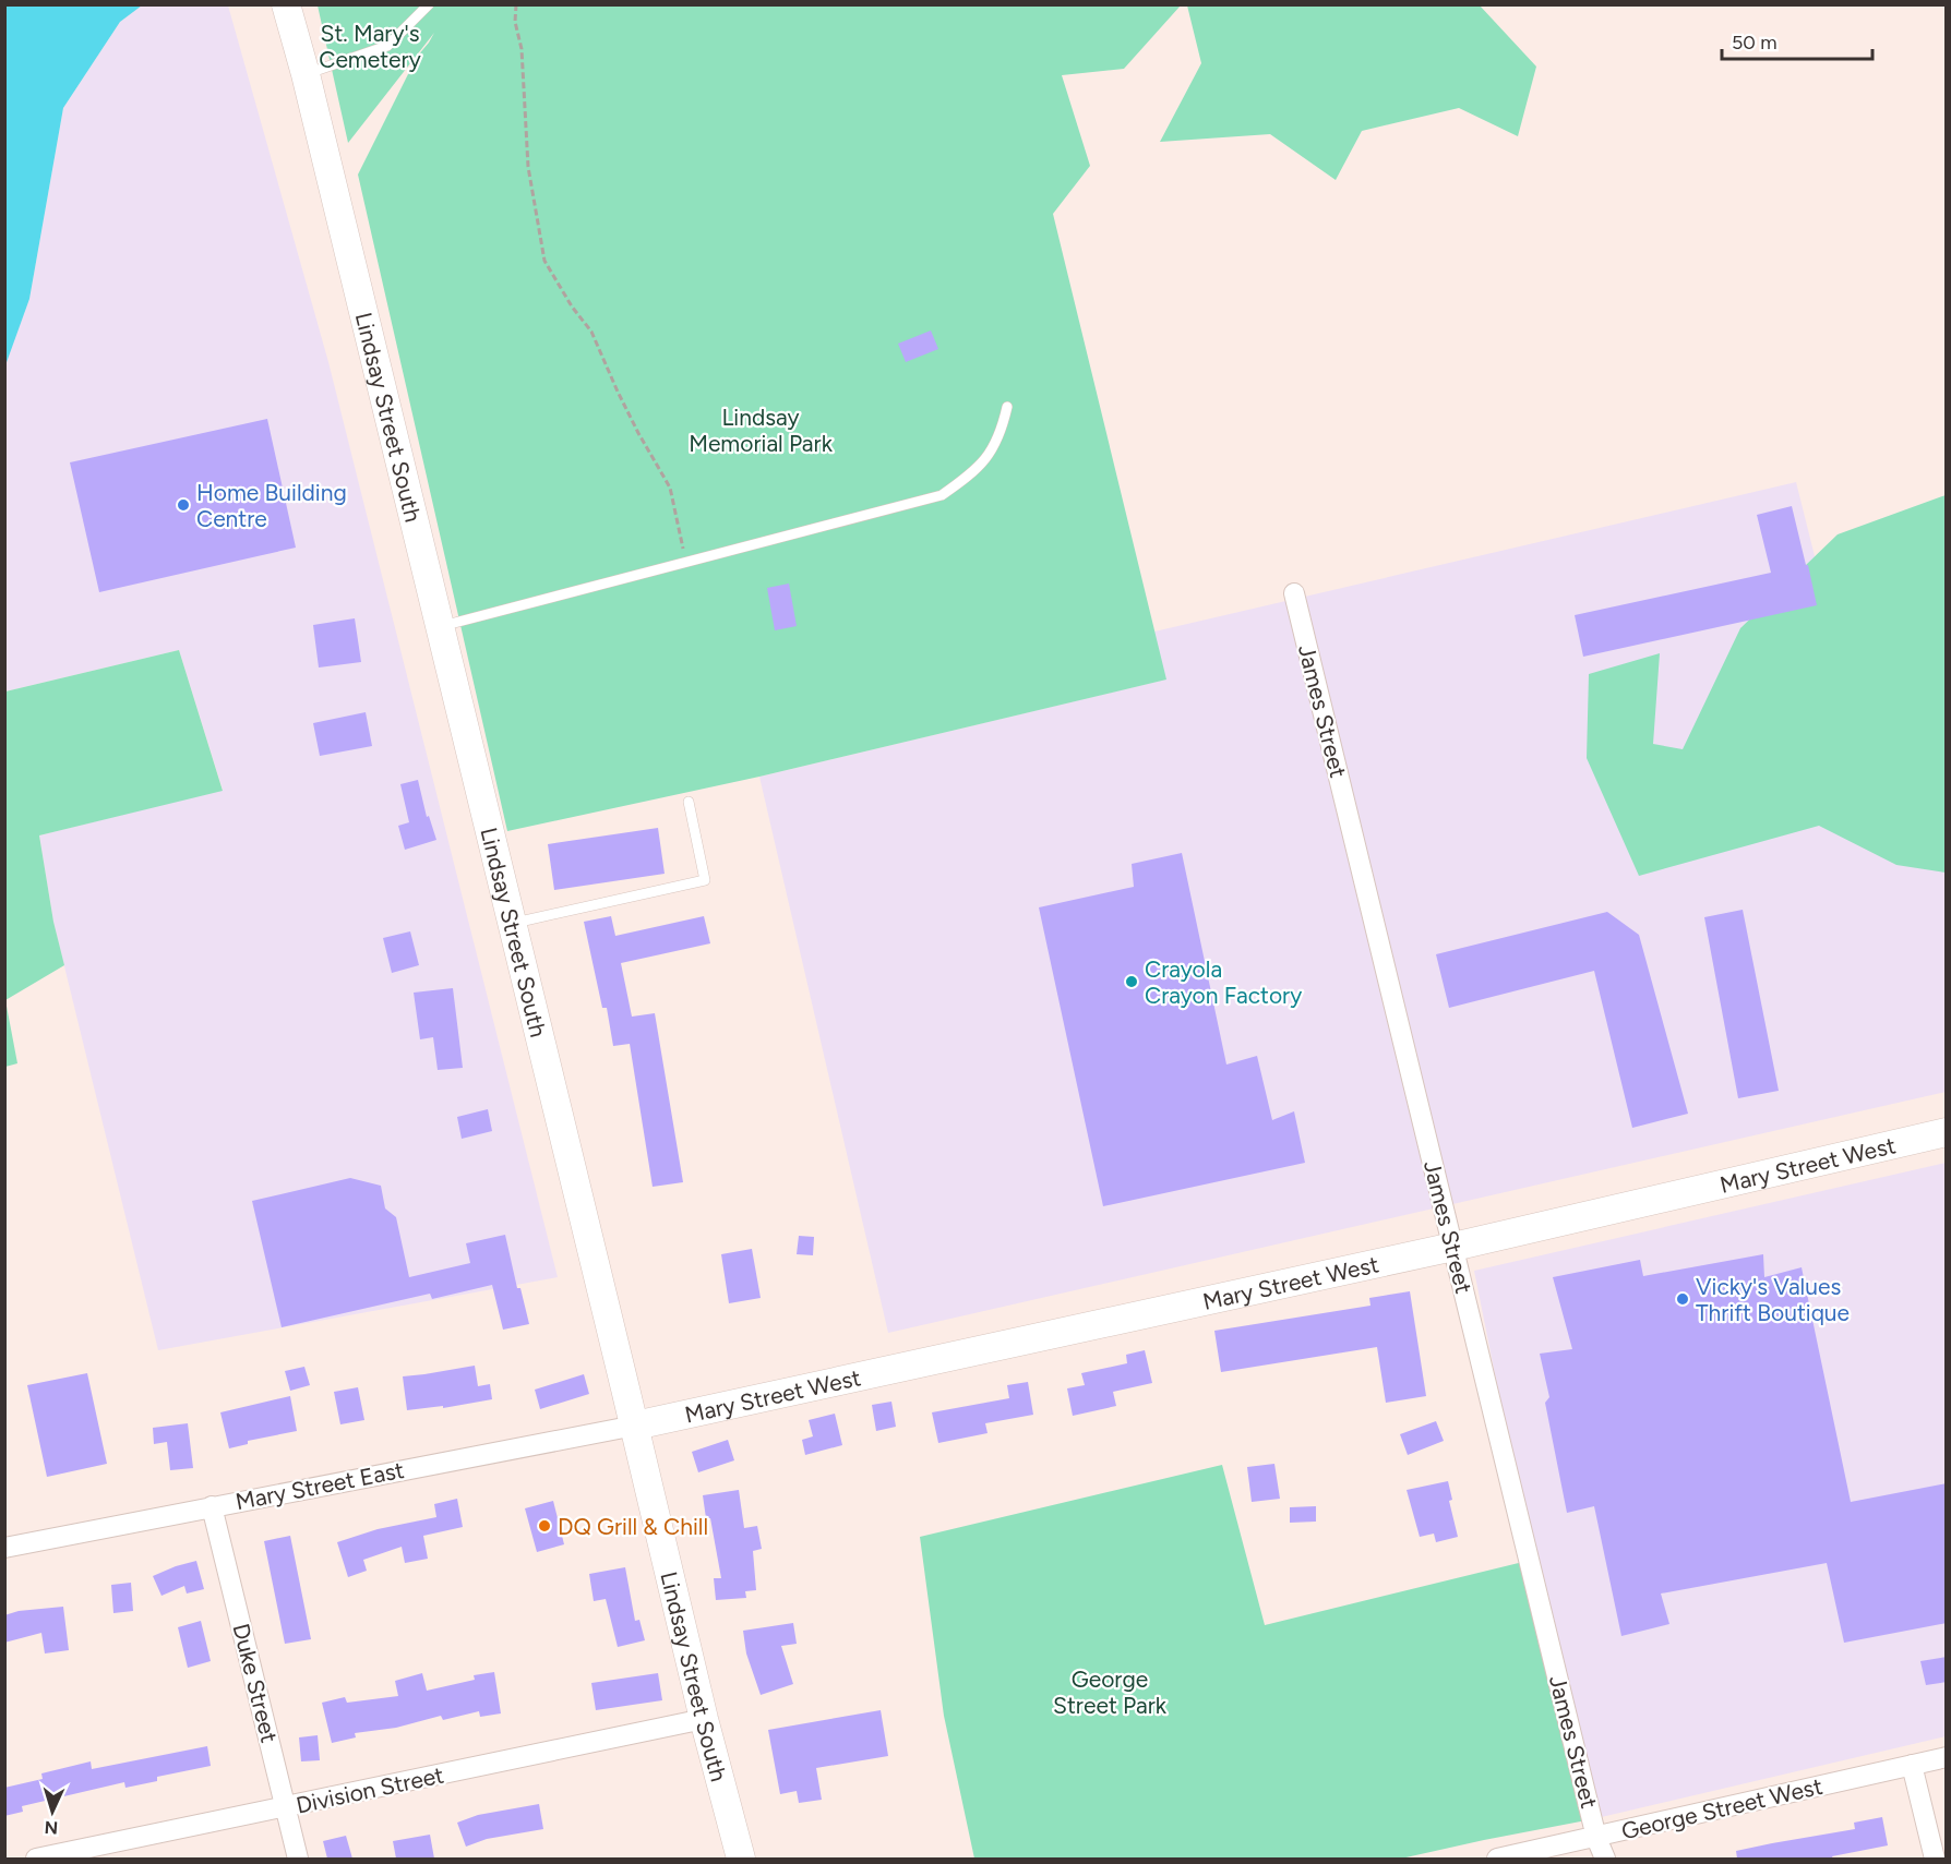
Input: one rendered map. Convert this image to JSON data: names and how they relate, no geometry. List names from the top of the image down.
{
  "streets": {
    "main road": ["Lindsay Street South", "Mary Street West"],
    "street": [
      "James Street",
      "Mary Street East",
      "Duke Street",
      "Division Street",
      "George Street West"
    ]
  },
  "crossings": [
    ["Lindsay Street South", "Mary Street West"],
    ["Lindsay Street South", "Mary Street East"],
    ["Lindsay Street South", "Division Street"],
    ["James Street", "Mary Street West"],
    ["James Street", "George Street West"],
    ["Mary Street West", "Mary Street East"],
    ["Mary Street East", "Duke Street"],
    ["Duke Street", "Division Street"]
  ],
  "parks": ["St. Mary's Cemetery", "Lindsay Memorial Park", "George Street Park"],
  "places": [
    "Home Building Centre",
    "Crayola Crayon Factory",
    "Vicky's Values Thrift Boutique",
    "DQ Grill & Chill"
  ],
  "scale_bar": "50 m",
  "north": "bottom"
}
